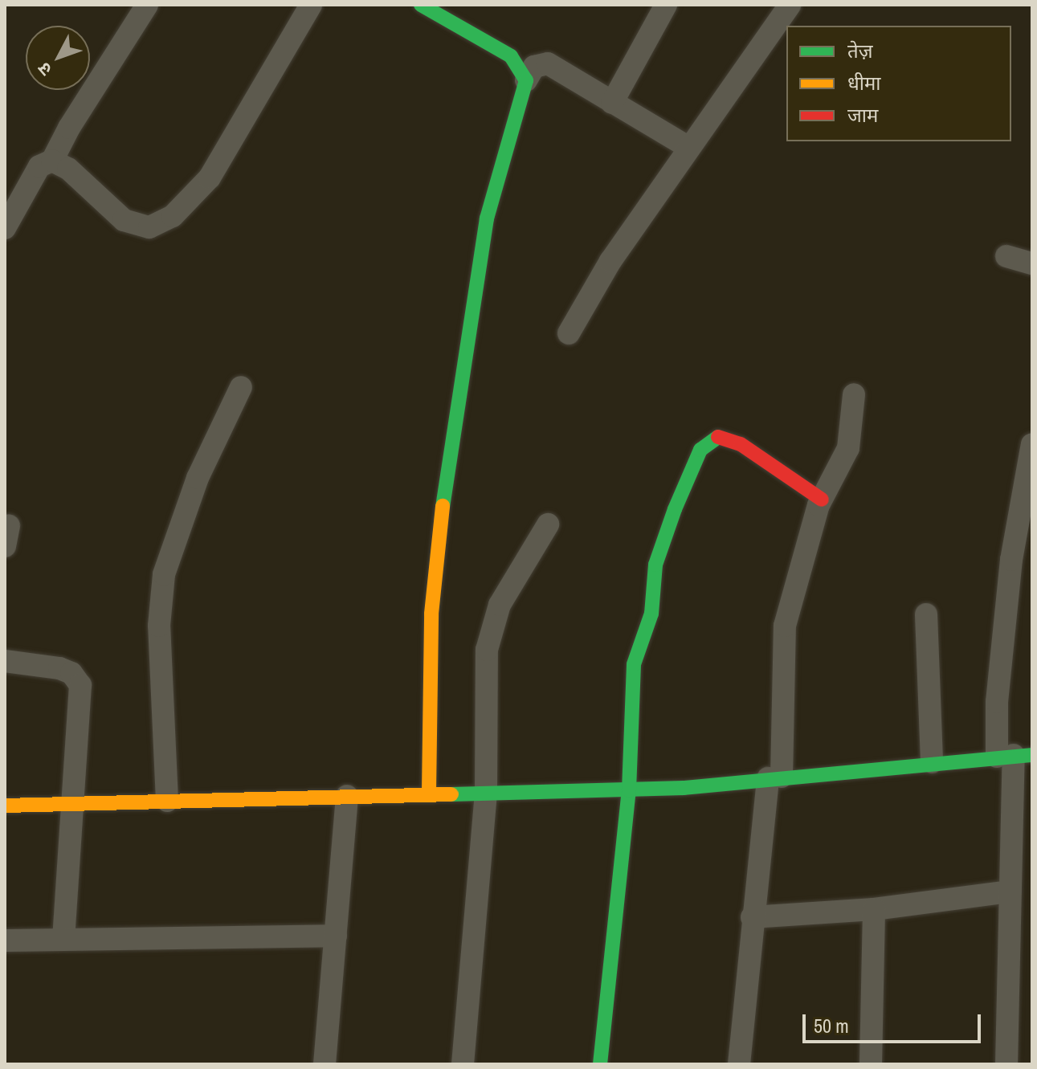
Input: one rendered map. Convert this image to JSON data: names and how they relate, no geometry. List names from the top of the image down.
{
  "legend": ["तेज़", "धीमा", "जाम"],
  "scale_bar": "50 m",
  "north": "bottom left"
}
